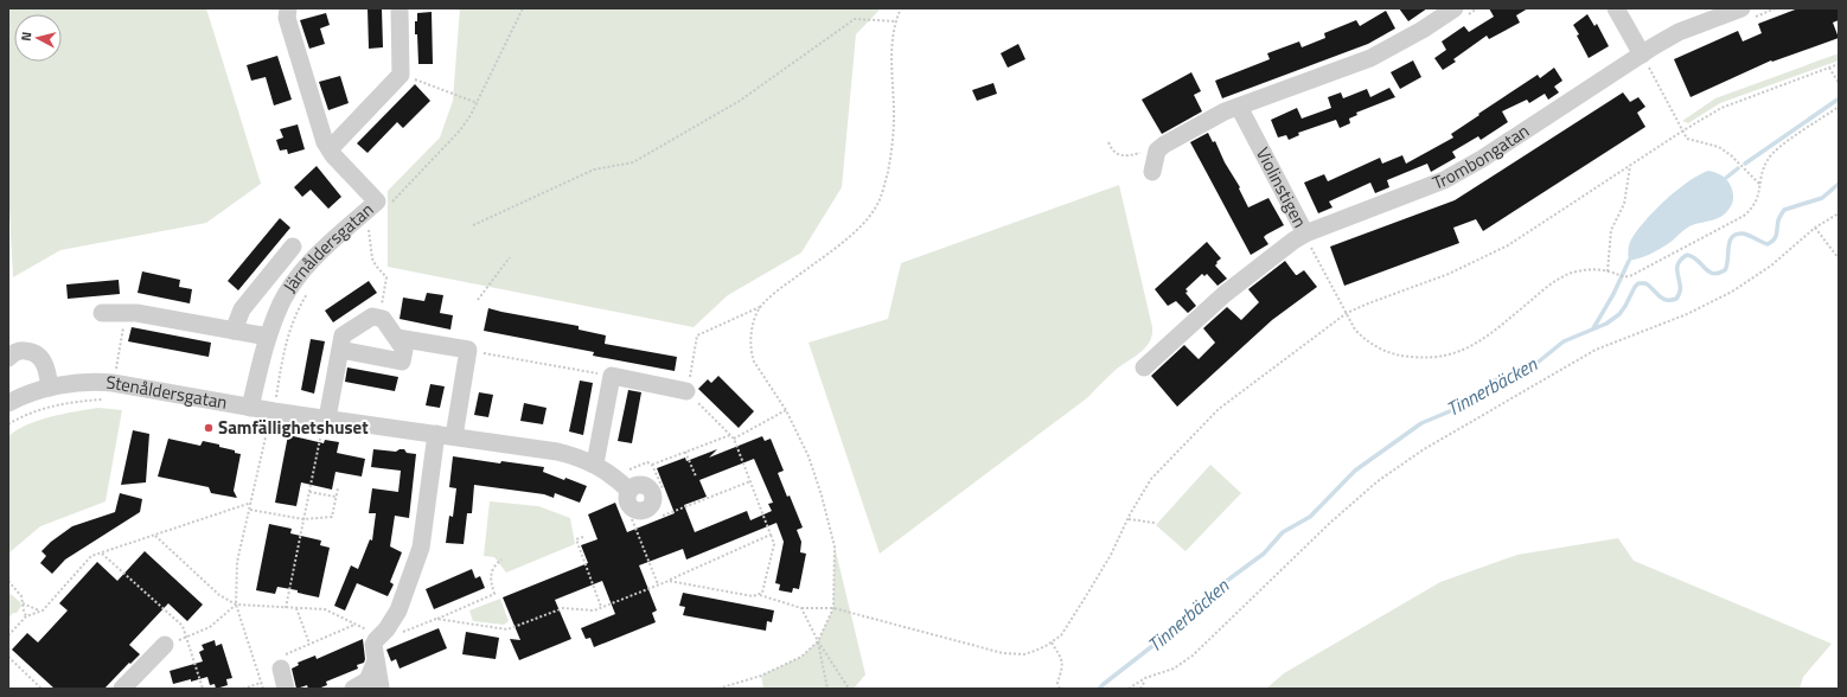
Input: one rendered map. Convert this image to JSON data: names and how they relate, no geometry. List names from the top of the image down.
{
  "streets": {
    "street": [
      "Trombongatan",
      "Violinstigen",
      "Järnåldersgatan",
      "Stenåldersgatan"
    ]
  },
  "crossings": [
    ["Trombongatan", "Violinstigen"],
    ["Järnåldersgatan", "Stenåldersgatan"]
  ],
  "water": ["Tinnerbäcken"],
  "places": ["Samfällighetshuset"],
  "north": "left"
}
